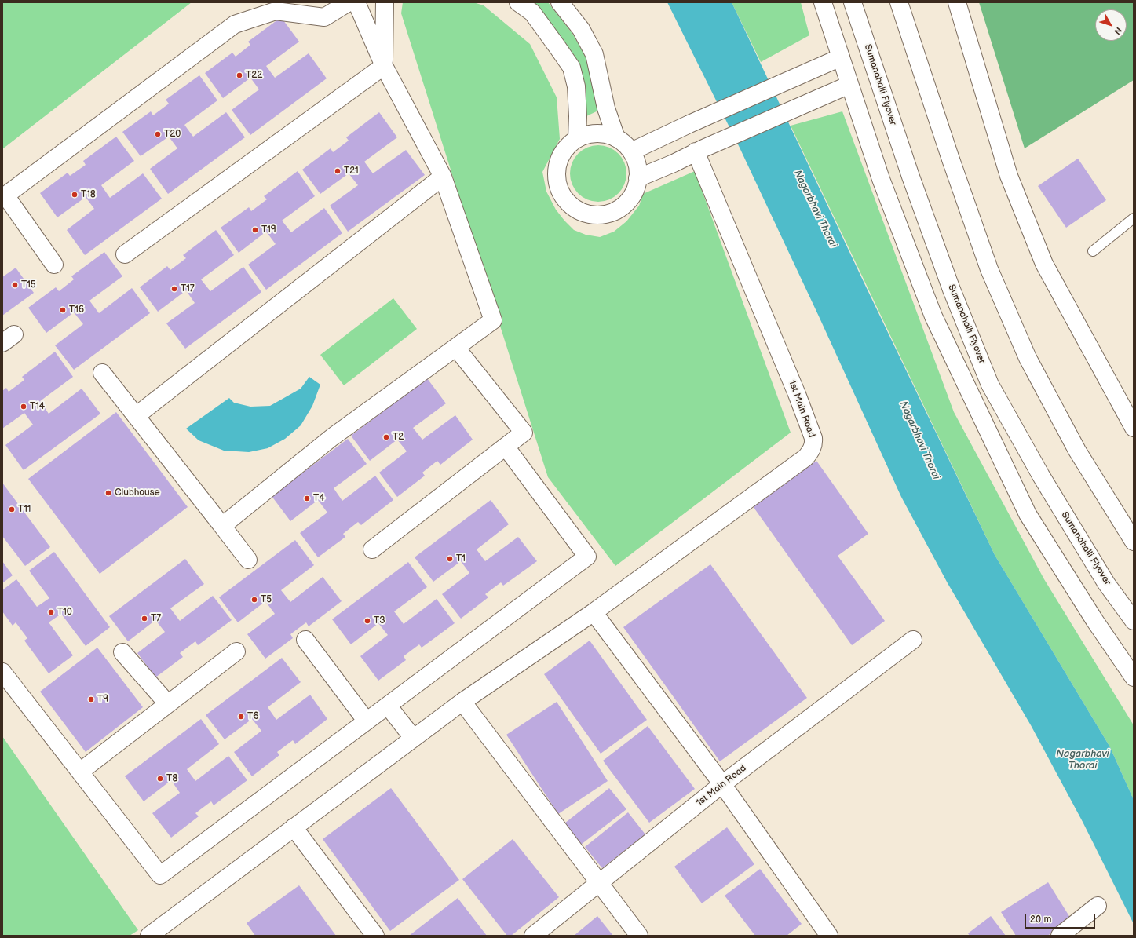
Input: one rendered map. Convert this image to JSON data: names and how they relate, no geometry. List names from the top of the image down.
{
  "streets": {
    "main road": ["Sumanahalli Flyover", "1st Main Road"]
  },
  "water": ["Nagarbhavi Thorai"],
  "places": [
    "T22",
    "T20",
    "T21",
    "T18",
    "T19",
    "T15",
    "T17",
    "T16",
    "T14",
    "T2",
    "Clubhouse",
    "T4",
    "T11",
    "T1",
    "T5",
    "T10",
    "T7",
    "T3",
    "T9",
    "T6",
    "T8"
  ],
  "scale_bar": "20 m",
  "north": "bottom right"
}
